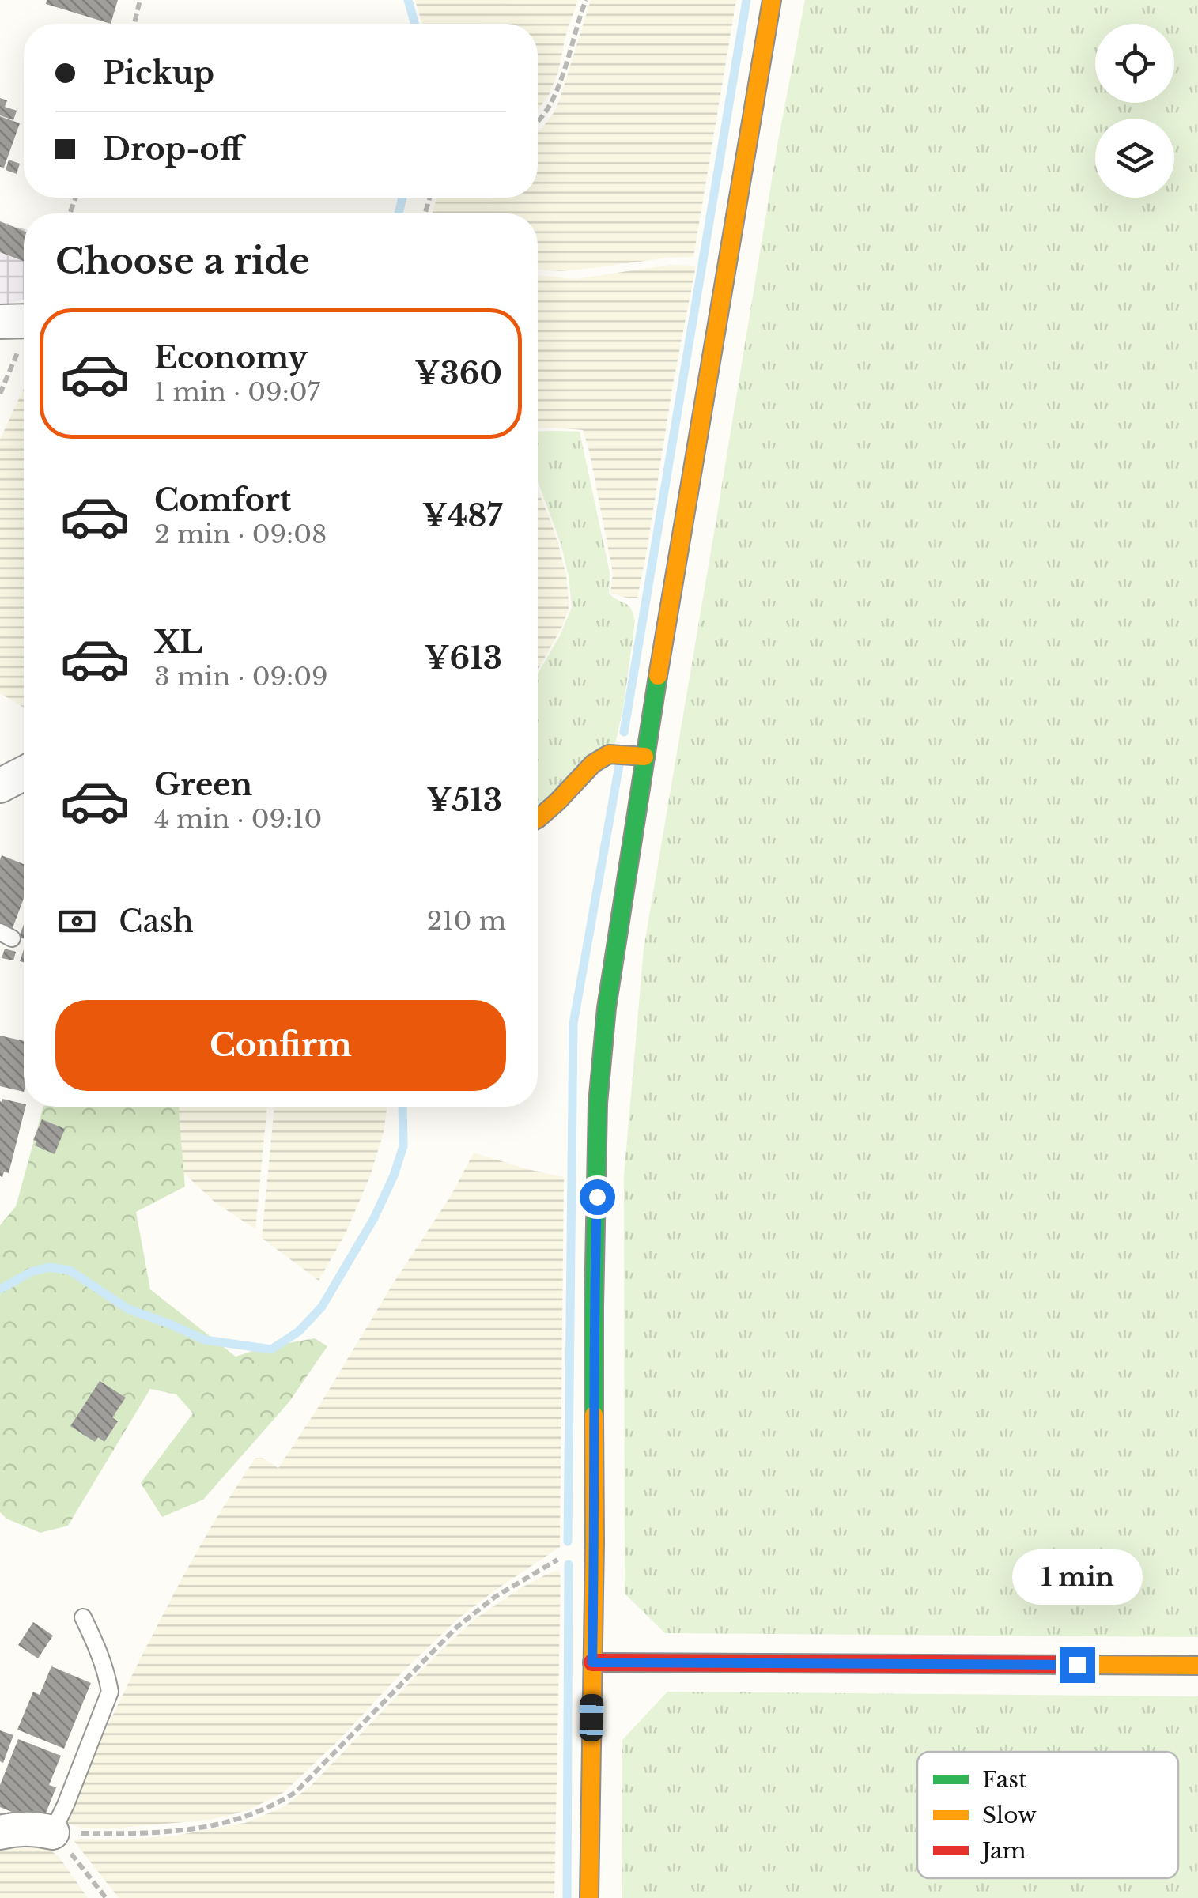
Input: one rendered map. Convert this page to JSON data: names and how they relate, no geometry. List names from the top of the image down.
{
  "legend": ["Fast", "Slow", "Jam"],
  "page": {
    "banner": ["Pickup", "Drop-off"],
    "heading": "Choose a ride",
    "list": [
      {
        "name": "Economy",
        "note": "1 min · 09:07",
        "value": "¥360"
      },
      {
        "name": "Comfort",
        "note": "2 min · 09:08",
        "value": "¥487"
      },
      {
        "name": "XL",
        "note": "3 min · 09:09",
        "value": "¥613"
      },
      {
        "name": "Green",
        "note": "4 min · 09:10",
        "value": "¥513"
      }
    ],
    "pay": ["Cash", "210 m"],
    "buttons": "Confirm",
    "bubble": "1 min"
  }
}
